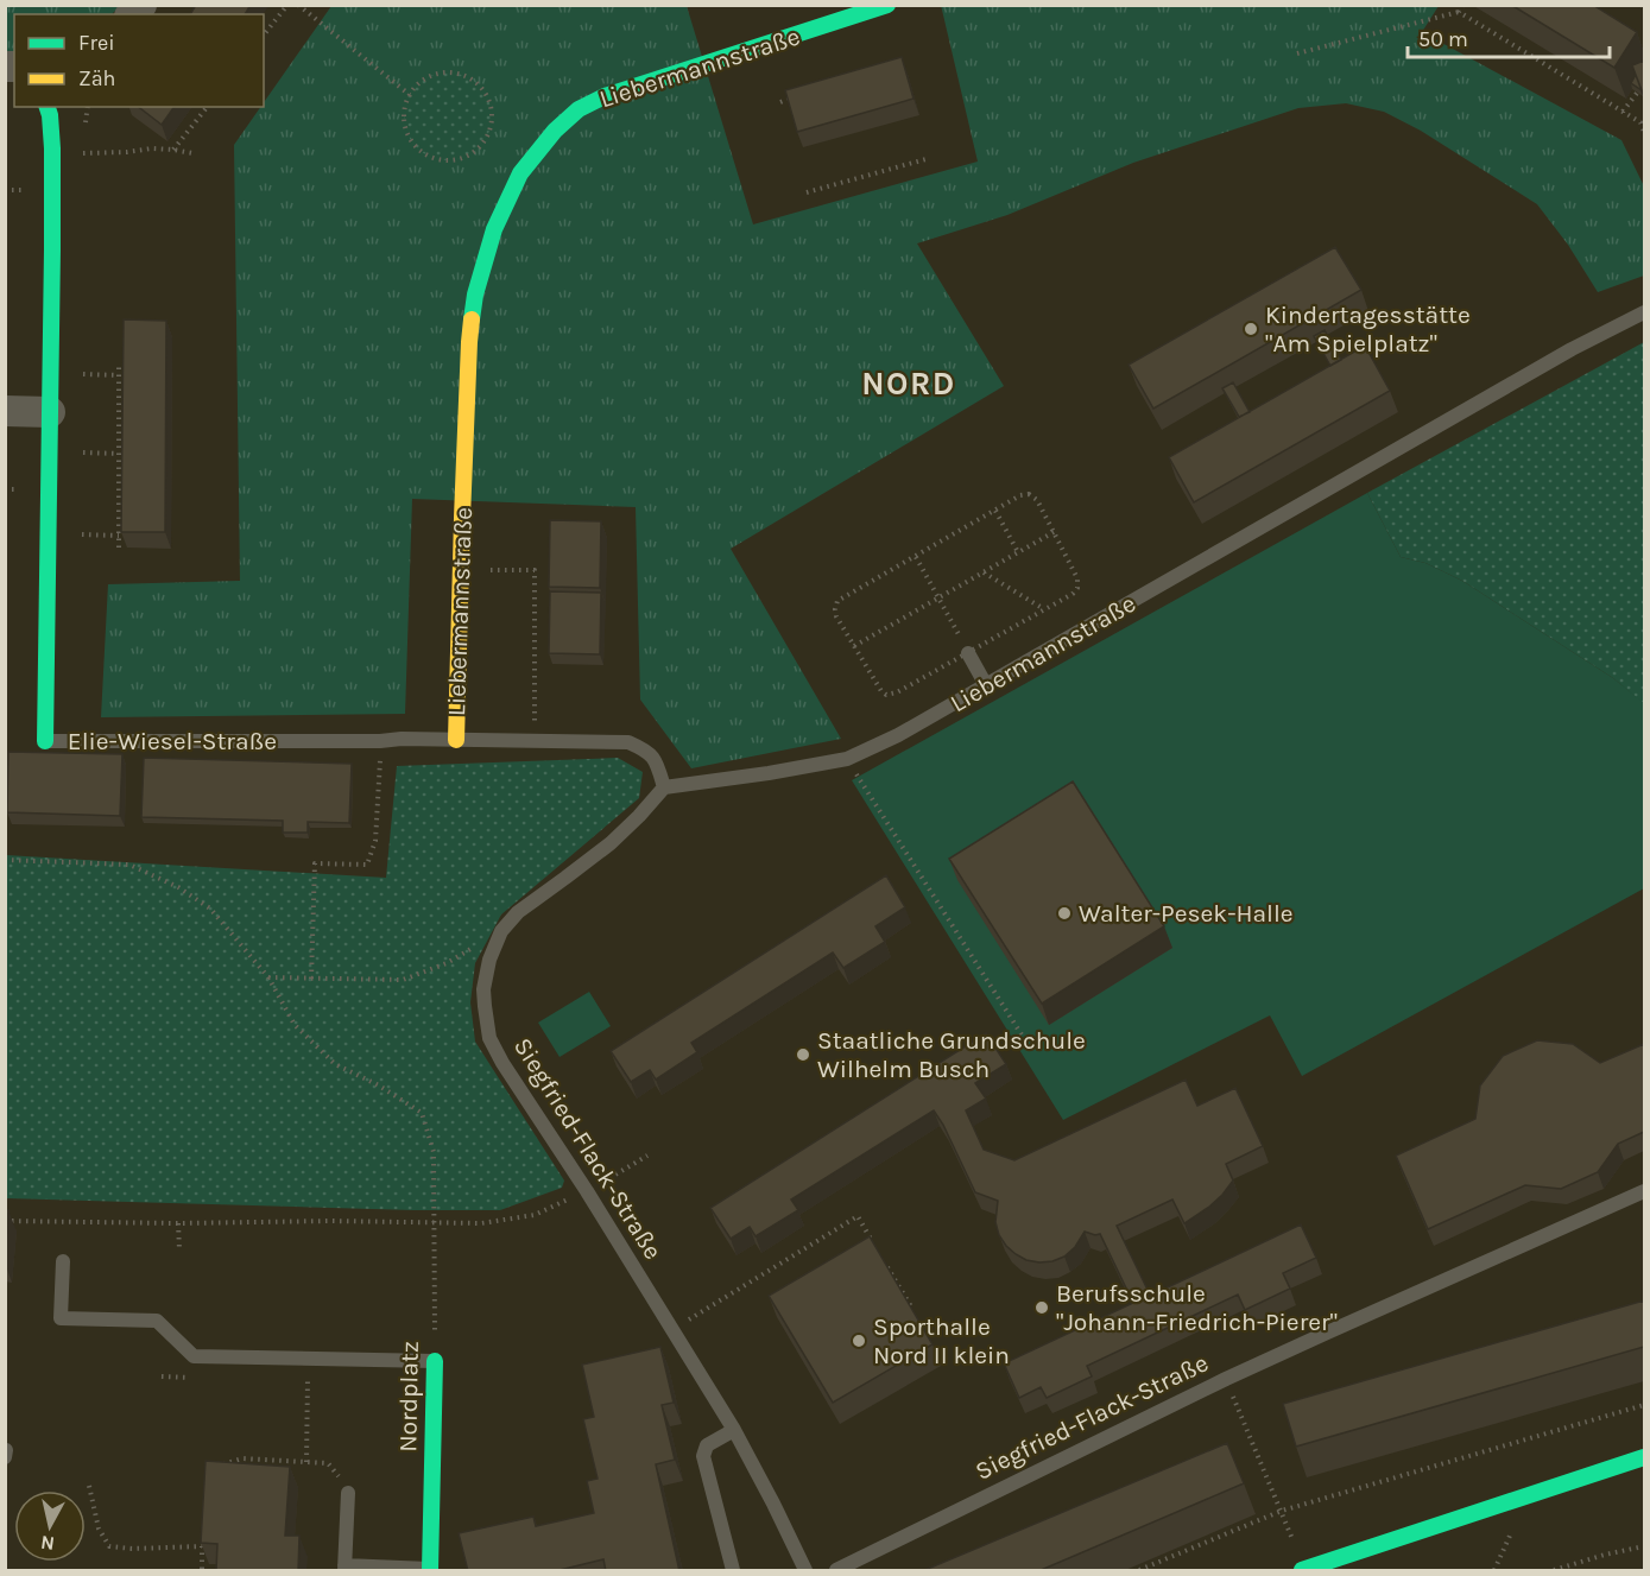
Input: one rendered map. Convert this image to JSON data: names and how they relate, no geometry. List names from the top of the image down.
{
  "streets": {
    "street": ["Liebermannstraße", "Elie-Wiesel-Straße", "Nordplatz"],
    "lane": ["Siegfried-Flack-Straße"]
  },
  "crossings": [
    ["Liebermannstraße", "Elie-Wiesel-Straße"],
    ["Liebermannstraße", "Siegfried-Flack-Straße"]
  ],
  "districts": ["NORD"],
  "places": [
    "Kindertagesstätte \"Am Spielplatz\"",
    "Walter-Pesek-Halle",
    "Staatliche Grundschule Wilhelm Busch",
    "Berufsschule \"Johann-Friedrich-Pierer\"",
    "Sporthalle Nord II klein"
  ],
  "legend": ["Frei", "Zäh"],
  "scale_bar": "50 m",
  "north": "bottom"
}
